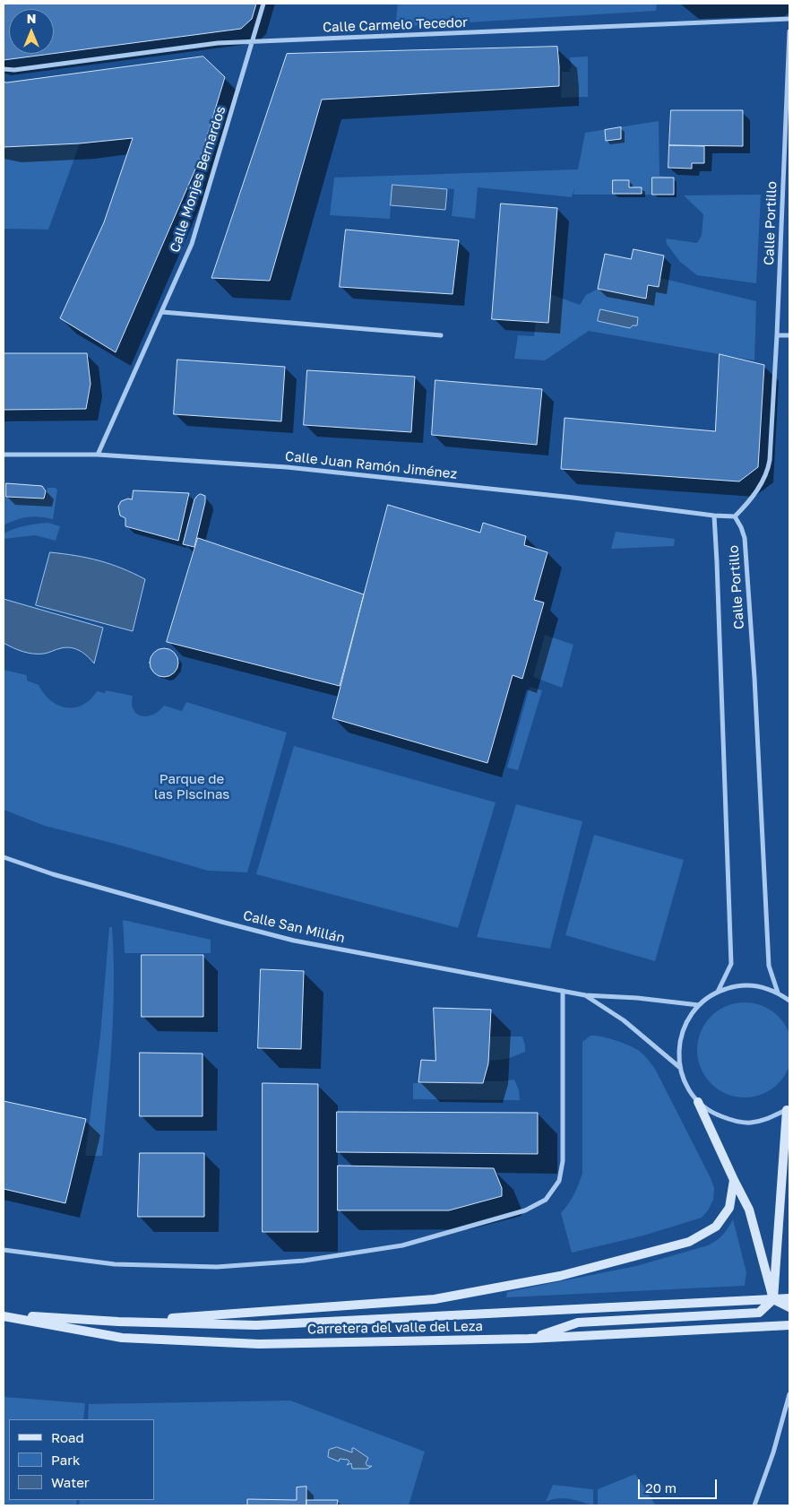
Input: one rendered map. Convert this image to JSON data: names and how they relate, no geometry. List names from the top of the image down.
{
  "streets": {
    "main road": ["Carretera del valle del Leza"],
    "street": [
      "Calle Carmelo Tecedor",
      "Calle Monjes Bernardos",
      "Calle Portillo",
      "Calle Juan Ramón Jiménez",
      "Calle San Millán"
    ]
  },
  "crossings": [
    ["Calle Carmelo Tecedor", "Calle Monjes Bernardos"],
    ["Calle Monjes Bernardos", "Calle Juan Ramón Jiménez"],
    ["Calle Portillo", "Calle Juan Ramón Jiménez"]
  ],
  "parks": ["Parque de las Piscinas"],
  "legend": ["Road", "Park", "Water"],
  "scale_bar": "20 m",
  "north": "top"
}
